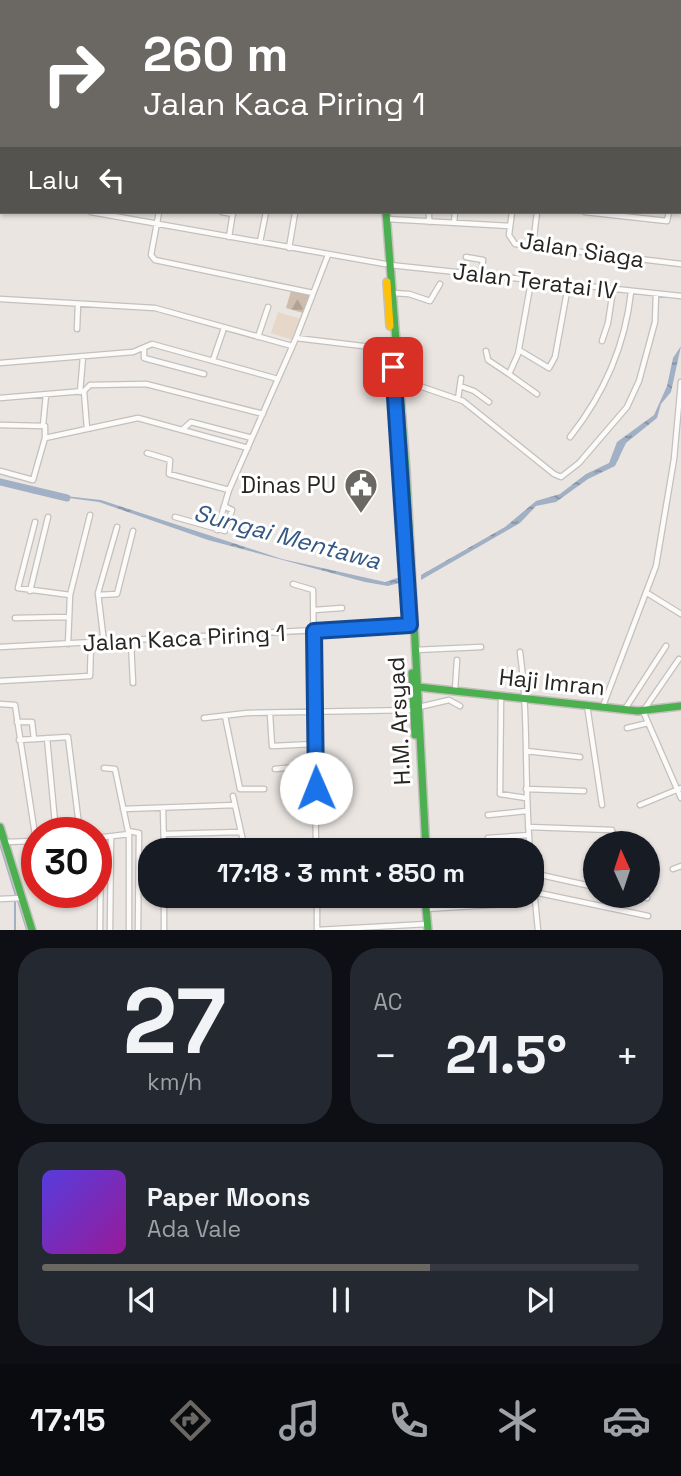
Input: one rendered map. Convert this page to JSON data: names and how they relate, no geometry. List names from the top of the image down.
{
  "streets": {
    "street": [
      "Jalan Siaga",
      "Jalan Teratai IV",
      "Jalan Kaca Piring 1",
      "Haji Imran",
      "H.M. Arsyad"
    ]
  },
  "crossings": [
    ["Jalan Teratai IV", "H.M. Arsyad"],
    ["Jalan Kaca Piring 1", "H.M. Arsyad"],
    ["Haji Imran", "H.M. Arsyad"]
  ],
  "water": ["Sungai Mentawa"],
  "places": {
    "public building": ["Dinas PU"]
  },
  "north": "top",
  "page": {
    "turn": ["260 m", "Jalan Kaca Piring 1"],
    "then": "Lalu",
    "limit": "30",
    "trip": "17:18 · 3 mnt · 850 m",
    "tile": [
      ["27", "km/h"],
      "AC"
    ],
    "heat": ["−", "21.5°", "+"],
    "song": ["Paper Moons", "Ada Vale"],
    "tabs": "17:15"
  }
}
